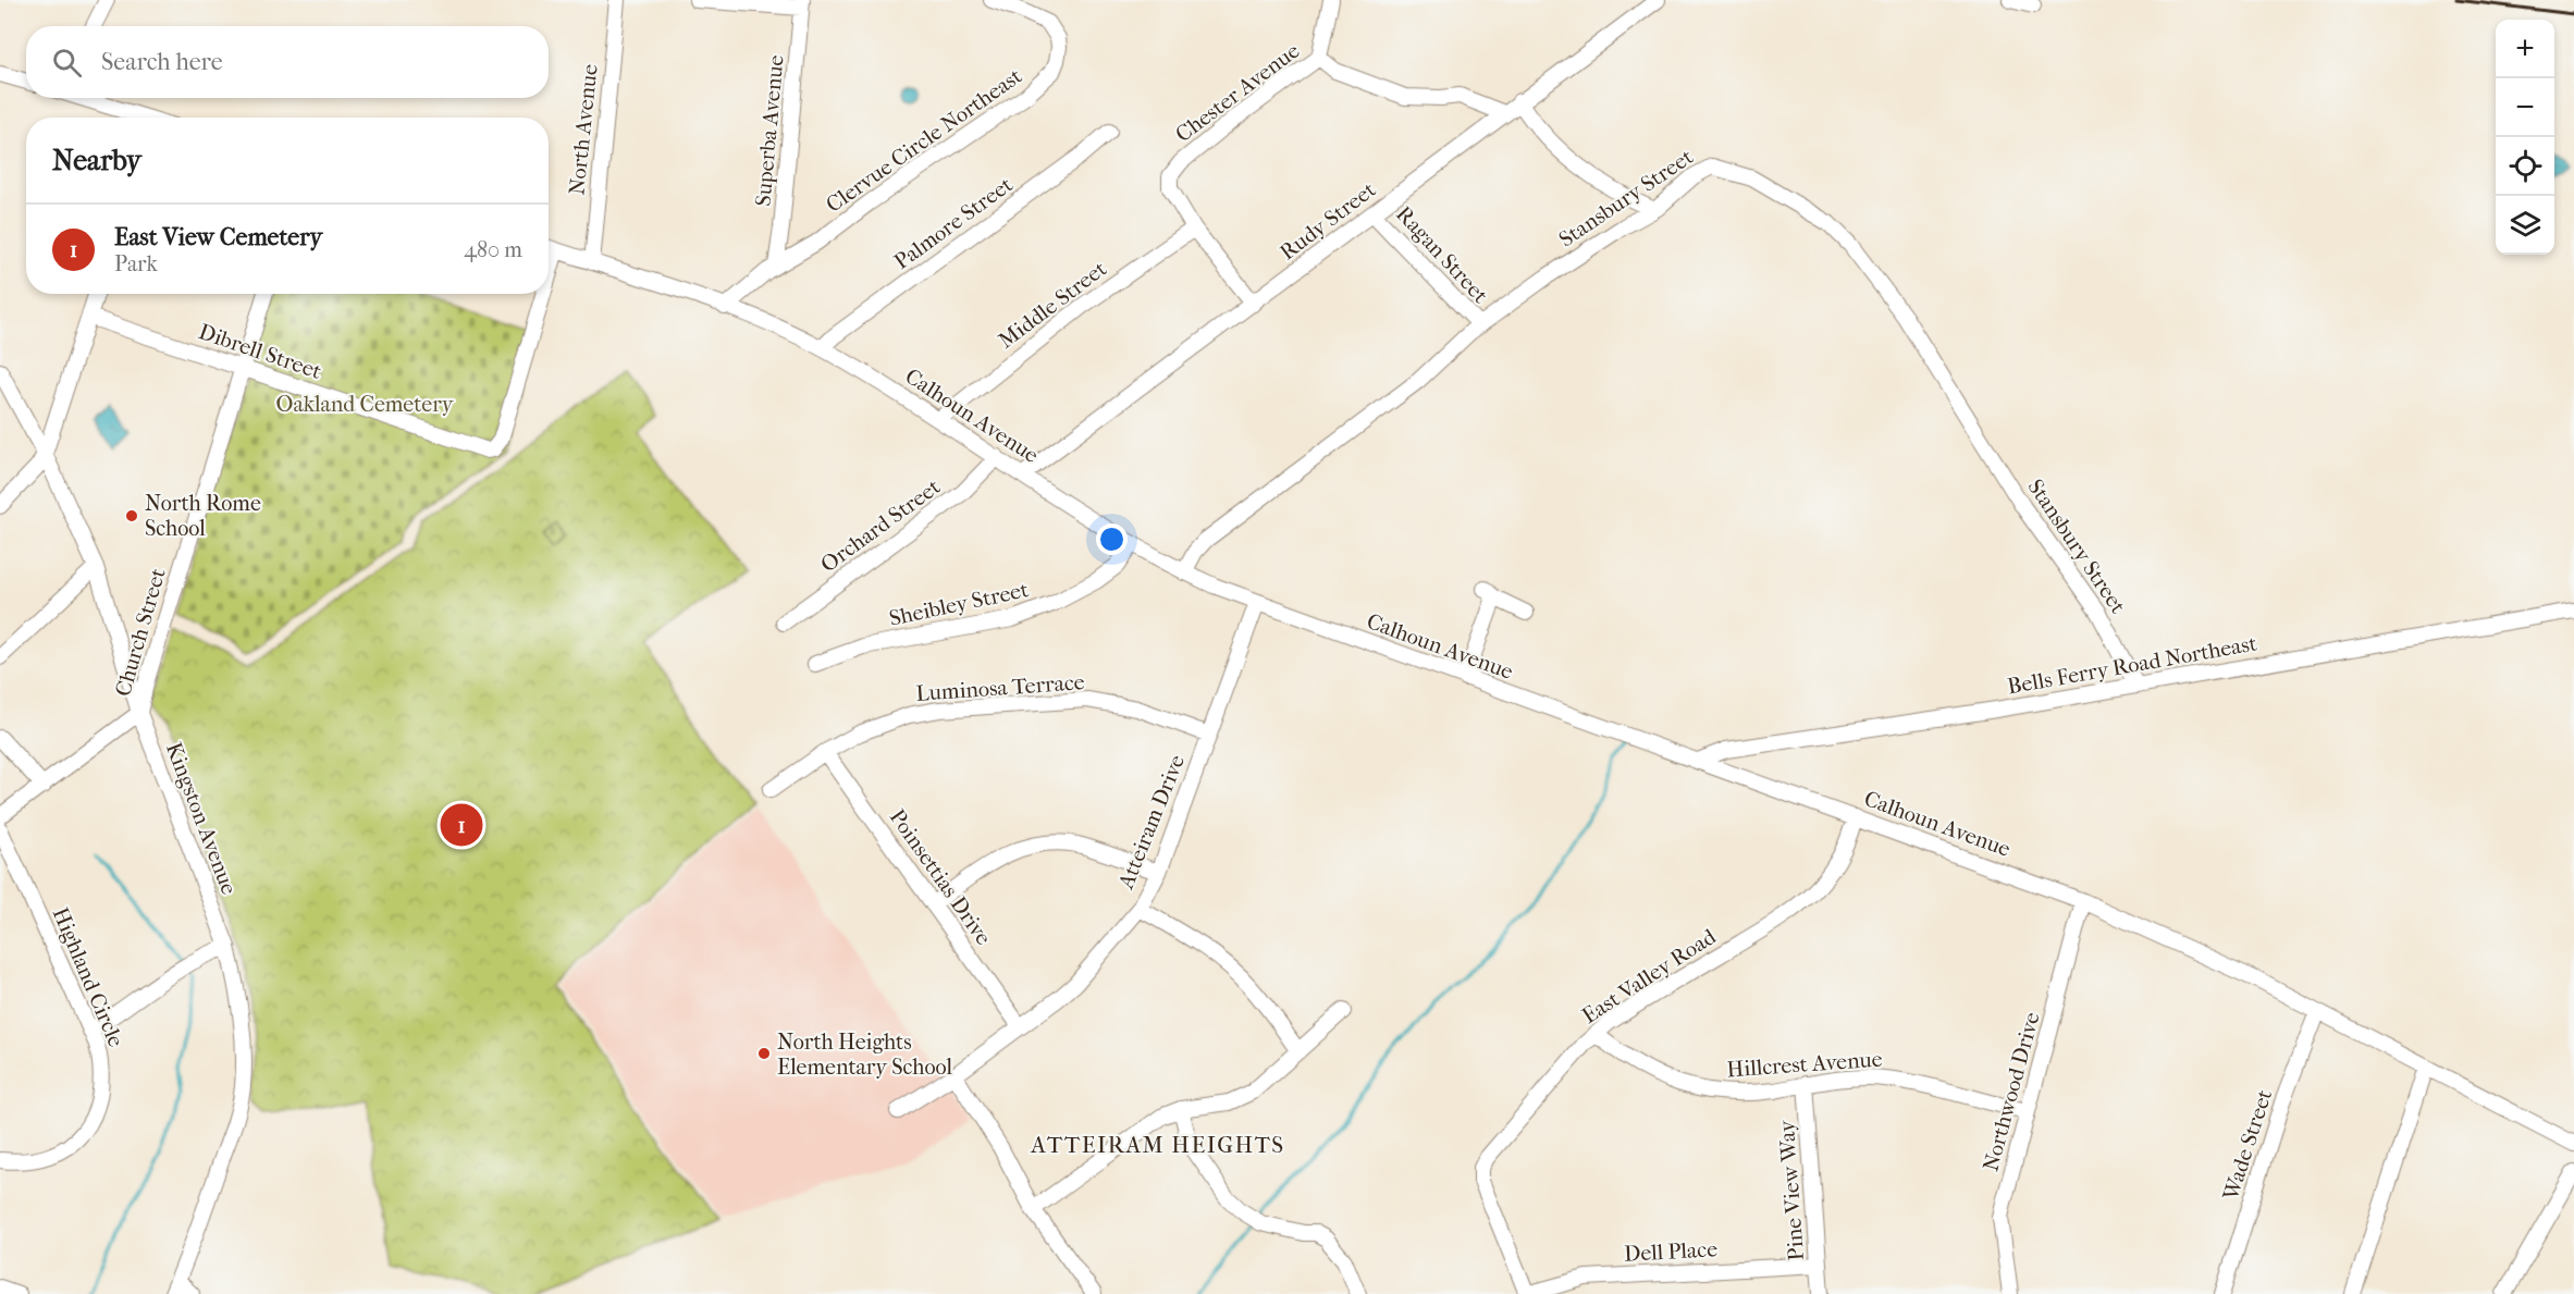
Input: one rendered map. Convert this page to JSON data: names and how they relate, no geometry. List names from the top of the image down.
{
  "streets": {
    "street": [
      "Chester Avenue",
      "North Avenue",
      "Superba Avenue",
      "Clervue Circle Northeast",
      "Stansbury Street",
      "Rudy Street",
      "Palmore Street",
      "Ragan Street",
      "Middle Street",
      "Dibrell Street",
      "Calhoun Avenue",
      "Orchard Street",
      "Sheibley Street",
      "Church Street",
      "Bells Ferry Road Northeast",
      "Luminosa Terrace",
      "Kingston Avenue",
      "Atteiram Drive",
      "Poinsettias Drive",
      "East Valley Road",
      "Highland Circle",
      "Hillcrest Avenue",
      "Northwood Drive",
      "Wade Street",
      "Pine View Way",
      "Dell Place"
    ]
  },
  "crossings": [
    ["Chester Avenue", "Middle Street"],
    ["North Avenue", "Calhoun Avenue"],
    ["Superba Avenue", "Clervue Circle Northeast"],
    ["Clervue Circle Northeast", "Calhoun Avenue"],
    ["Stansbury Street", "Ragan Street"],
    ["Stansbury Street", "Calhoun Avenue"],
    ["Stansbury Street", "Bells Ferry Road Northeast"],
    ["Rudy Street", "Ragan Street"],
    ["Rudy Street", "Calhoun Avenue"],
    ["Palmore Street", "Calhoun Avenue"],
    ["Middle Street", "Calhoun Avenue"],
    ["Dibrell Street", "Calhoun Avenue"],
    ["Dibrell Street", "Church Street"],
    ["Calhoun Avenue", "Orchard Street"],
    ["Calhoun Avenue", "Sheibley Street"],
    ["Calhoun Avenue", "Bells Ferry Road Northeast"],
    ["Calhoun Avenue", "Atteiram Drive"],
    ["Calhoun Avenue", "East Valley Road"],
    ["Calhoun Avenue", "Northwood Drive"],
    ["Calhoun Avenue", "Wade Street"],
    ["Church Street", "Kingston Avenue"],
    ["Luminosa Terrace", "Atteiram Drive"],
    ["Luminosa Terrace", "Poinsettias Drive"],
    ["Atteiram Drive", "Poinsettias Drive"],
    ["East Valley Road", "Hillcrest Avenue"],
    ["East Valley Road", "Dell Place"],
    ["Hillcrest Avenue", "Northwood Drive"],
    ["Hillcrest Avenue", "Pine View Way"],
    ["Pine View Way", "Dell Place"]
  ],
  "districts": ["ATTEIRAM HEIGHTS"],
  "parks": ["Oakland Cemetery"],
  "places": ["North Rome School", "North Heights Elementary School"],
  "page": {
    "map_buttons": ["+", "−"],
    "search": "Search here",
    "heading": "Nearby",
    "list": [
      {
        "mark": "1",
        "name": "East View Cemetery",
        "note": "Park",
        "value": "480 m"
      }
    ],
    "pins": "1"
  }
}
